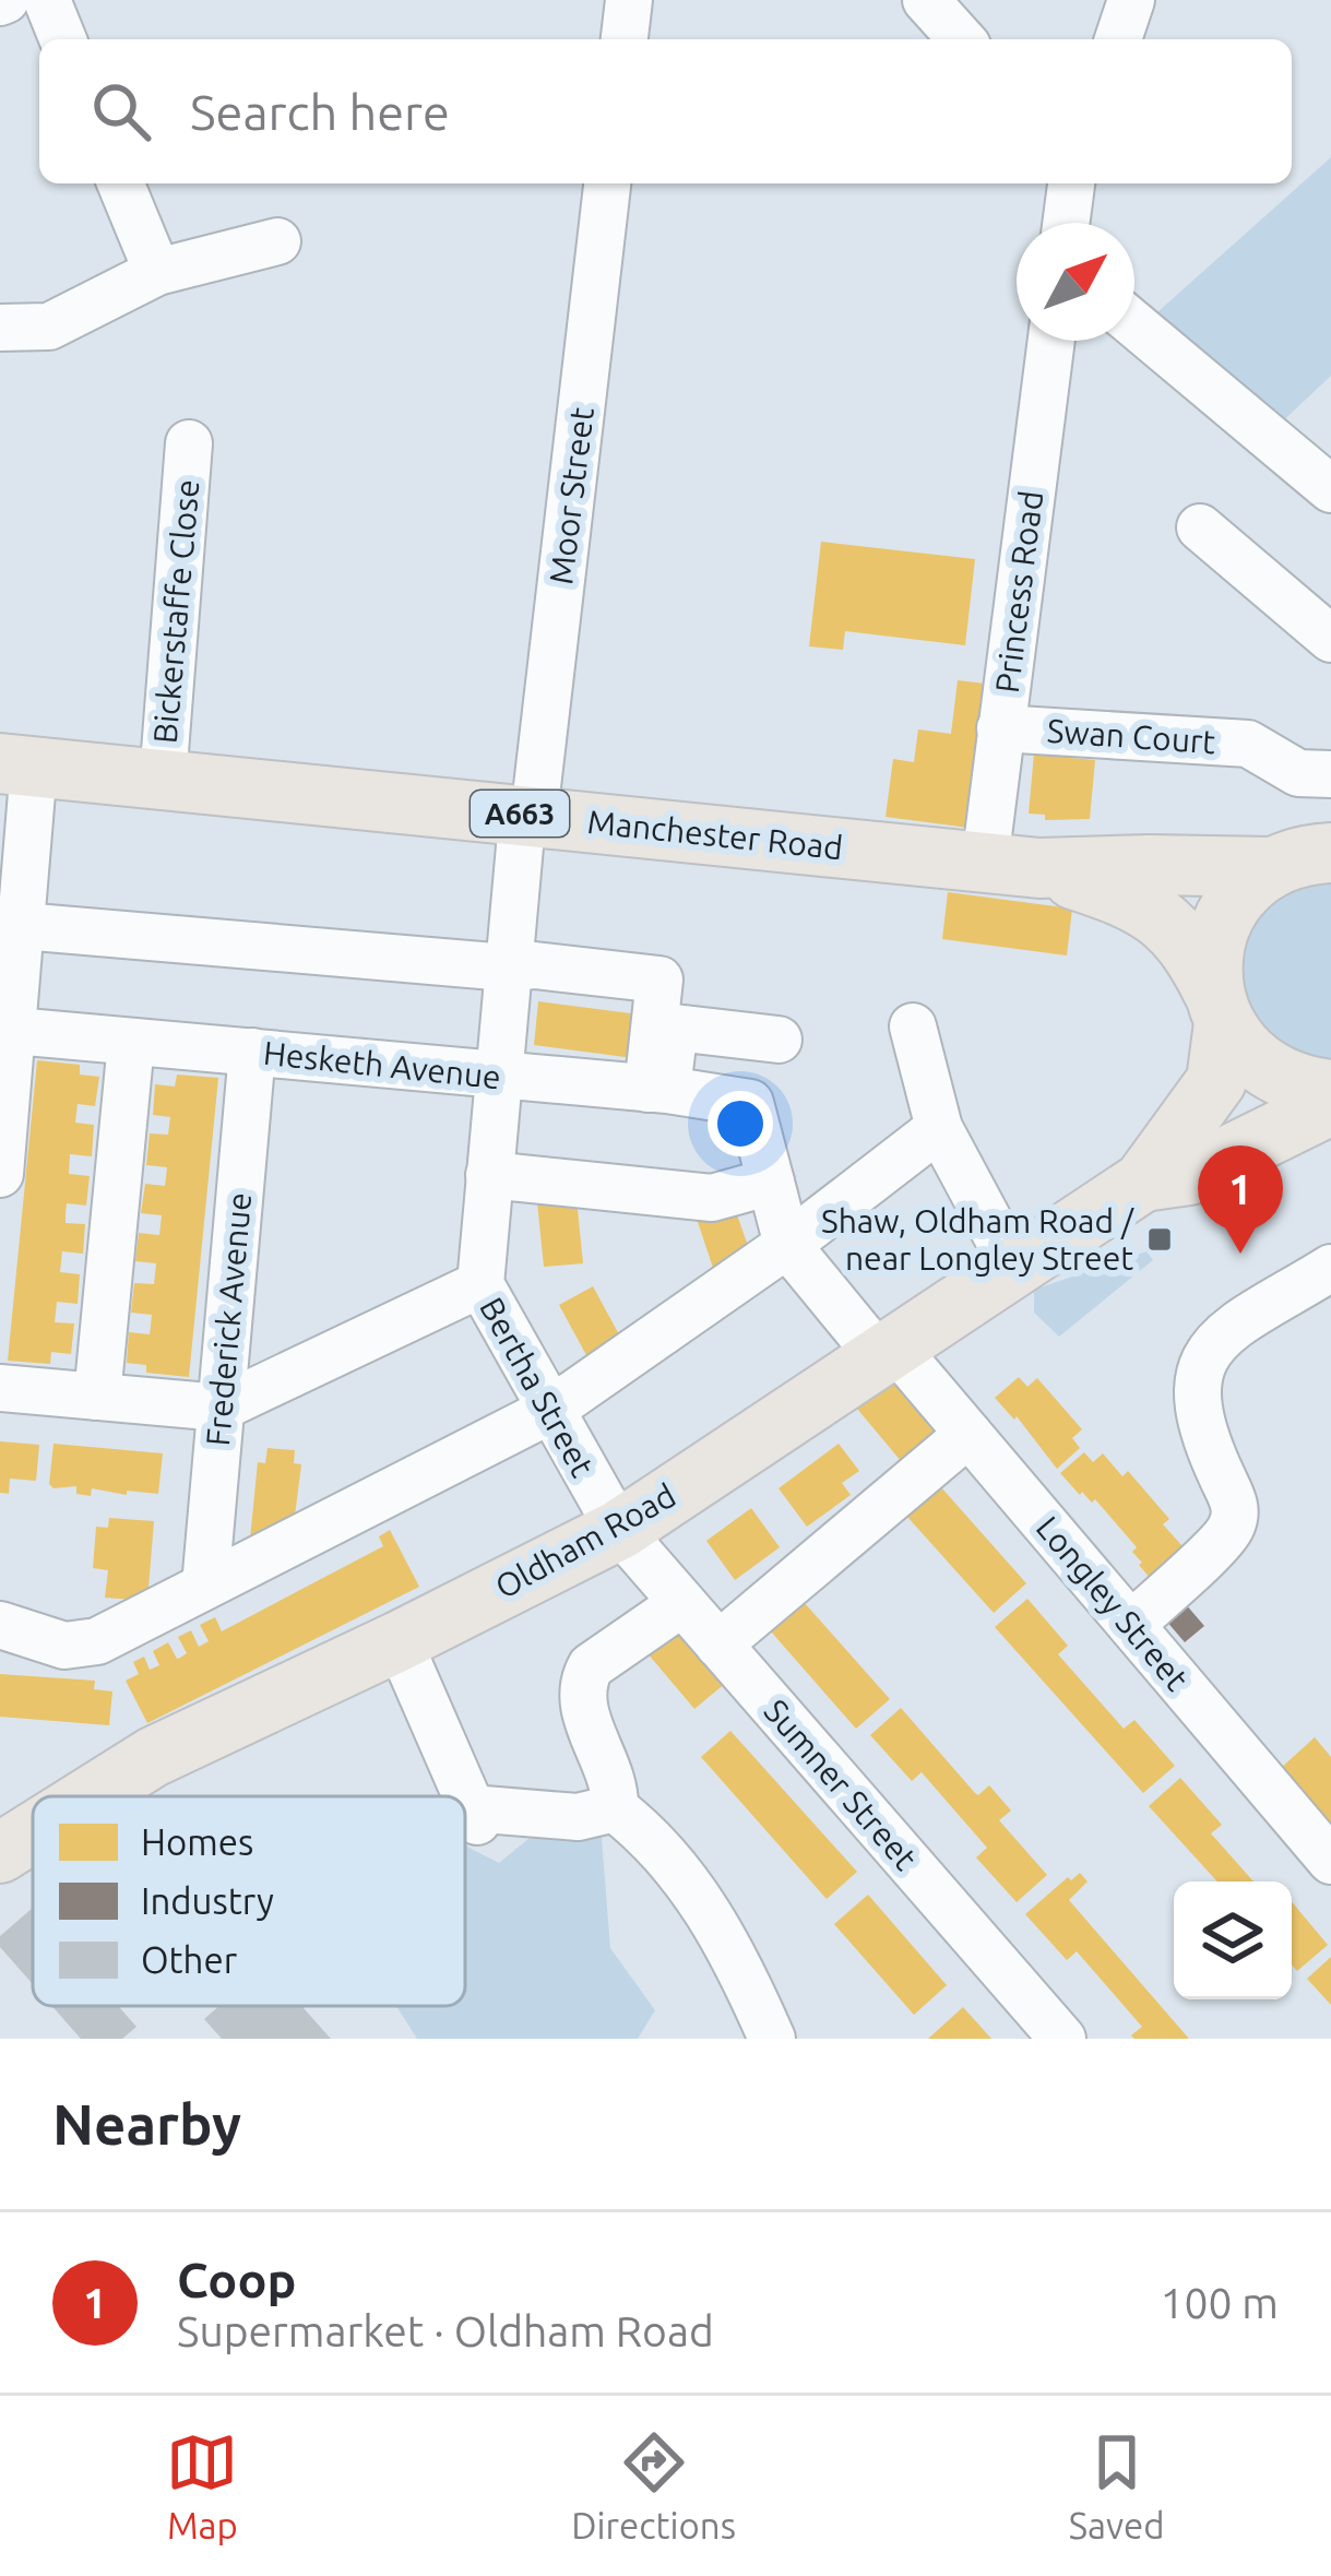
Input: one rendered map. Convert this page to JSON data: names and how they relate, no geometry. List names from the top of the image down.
{
  "streets": {
    "main road": ["A663", "Manchester Road", "Oldham Road"],
    "street": [
      "Moor Street",
      "Princess Road",
      "Bickerstaffe Close",
      "Swan Court",
      "Hesketh Avenue",
      "Frederick Avenue",
      "Bertha Street",
      "Longley Street",
      "Sumner Street"
    ]
  },
  "crossings": [
    ["Moor Street", "Manchester Road"],
    ["Moor Street", "Bertha Street"],
    ["Princess Road", "Swan Court"],
    ["Princess Road", "Manchester Road"],
    ["Bickerstaffe Close", "Manchester Road"],
    ["A663", "Manchester Road"],
    ["A663", "Oldham Road"],
    ["Manchester Road", "Bertha Street"],
    ["Manchester Road", "Oldham Road"],
    ["Hesketh Avenue", "Frederick Avenue"],
    ["Hesketh Avenue", "Bertha Street"],
    ["Bertha Street", "Oldham Road"],
    ["Bertha Street", "Sumner Street"],
    ["Oldham Road", "Longley Street"],
    ["Oldham Road", "Sumner Street"]
  ],
  "places": {
    "transit": ["Shaw, Oldham Road / near Longley Street"]
  },
  "legend": ["Homes", "Industry", "Other"],
  "north": "top right",
  "page": {
    "search": "Search here",
    "pins": "1",
    "heading": "Nearby",
    "list": [
      {
        "mark": "1",
        "name": "Coop",
        "note": "Supermarket · Oldham Road",
        "value": "100 m"
      }
    ],
    "nav": ["Map", "Directions", "Saved"]
  }
}
